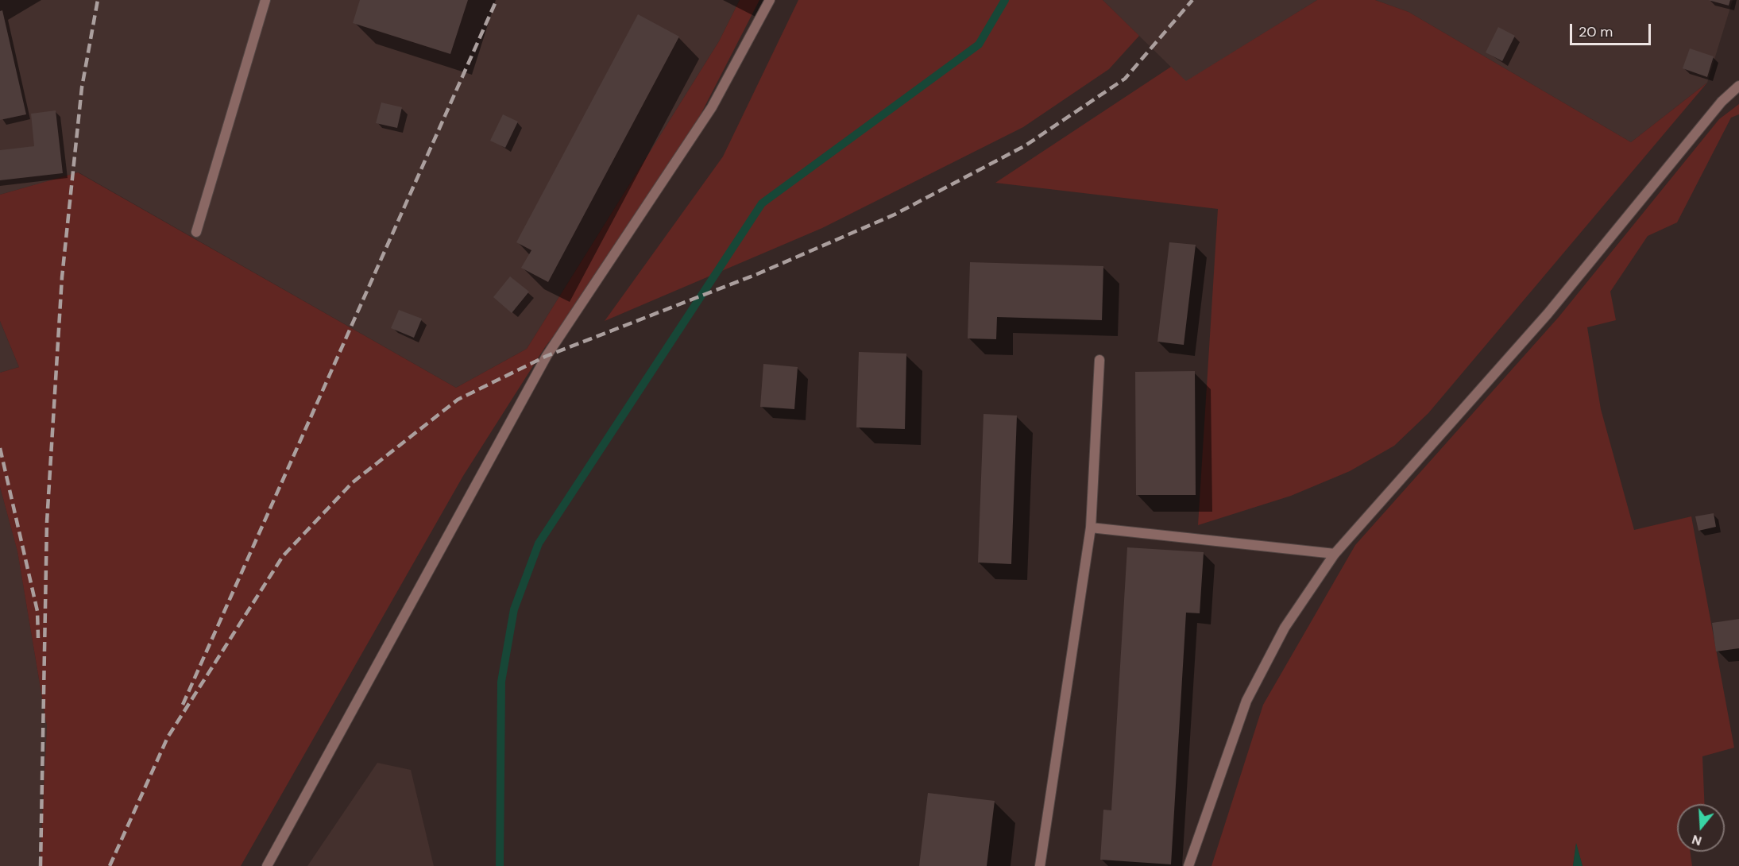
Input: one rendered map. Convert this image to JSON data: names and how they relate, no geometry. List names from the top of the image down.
{
  "scale_bar": "20 m",
  "north": "bottom"
}
